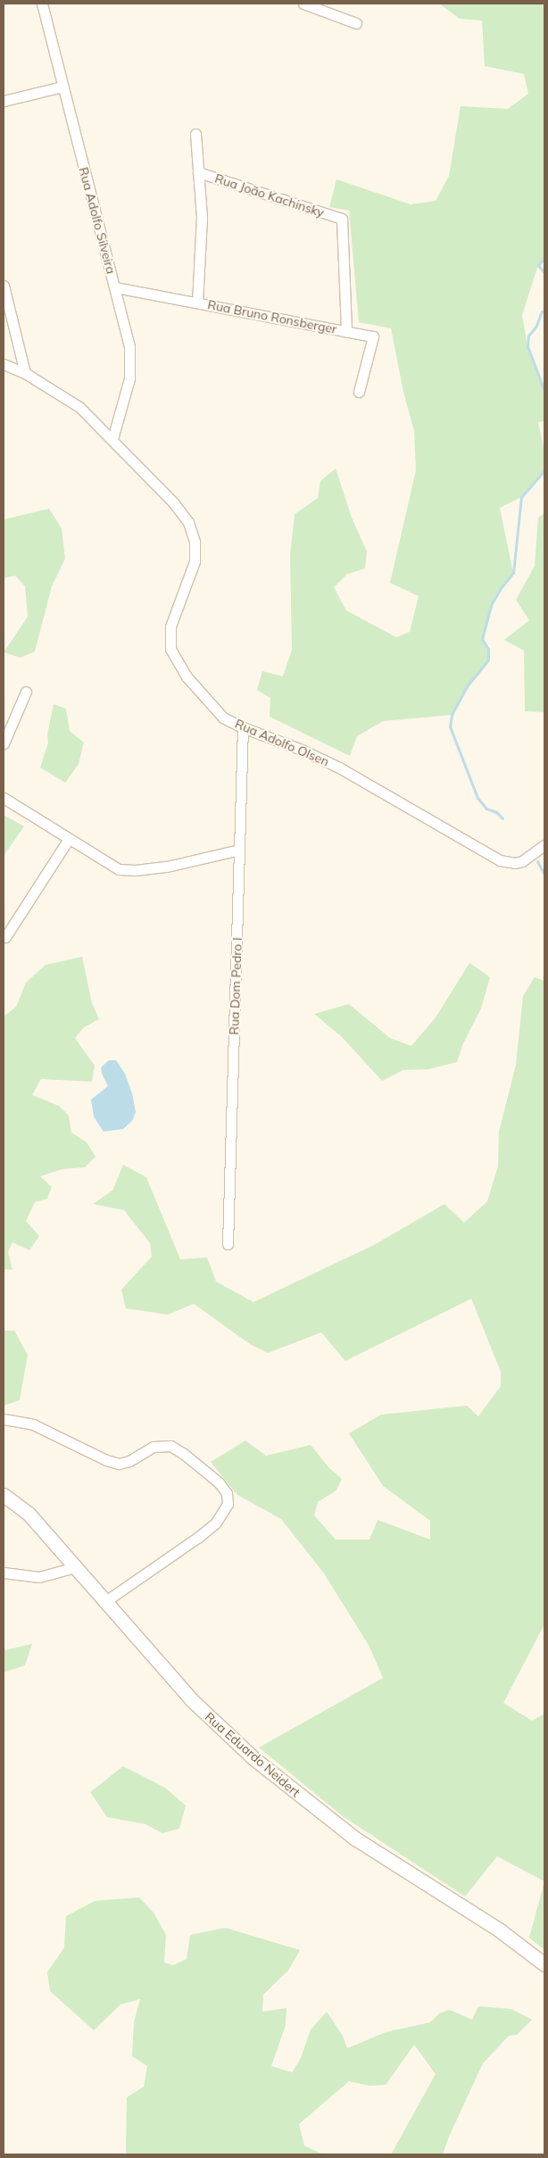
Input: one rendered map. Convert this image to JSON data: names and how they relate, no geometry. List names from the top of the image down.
{
  "streets": {
    "street": [
      "Rua João Kachinsky",
      "Rua Adolfo Silveira",
      "Rua Bruno Ronsberger",
      "Rua Adolfo Olsen",
      "Rua Dom Pedro I",
      "Rua Eduardo Neidert"
    ]
  },
  "crossings": [
    ["Rua João Kachinsky", "Rua Bruno Ronsberger"],
    ["Rua Adolfo Silveira", "Rua Bruno Ronsberger"],
    ["Rua Adolfo Silveira", "Rua Adolfo Olsen"],
    ["Rua Adolfo Olsen", "Rua Dom Pedro I"]
  ]
}
